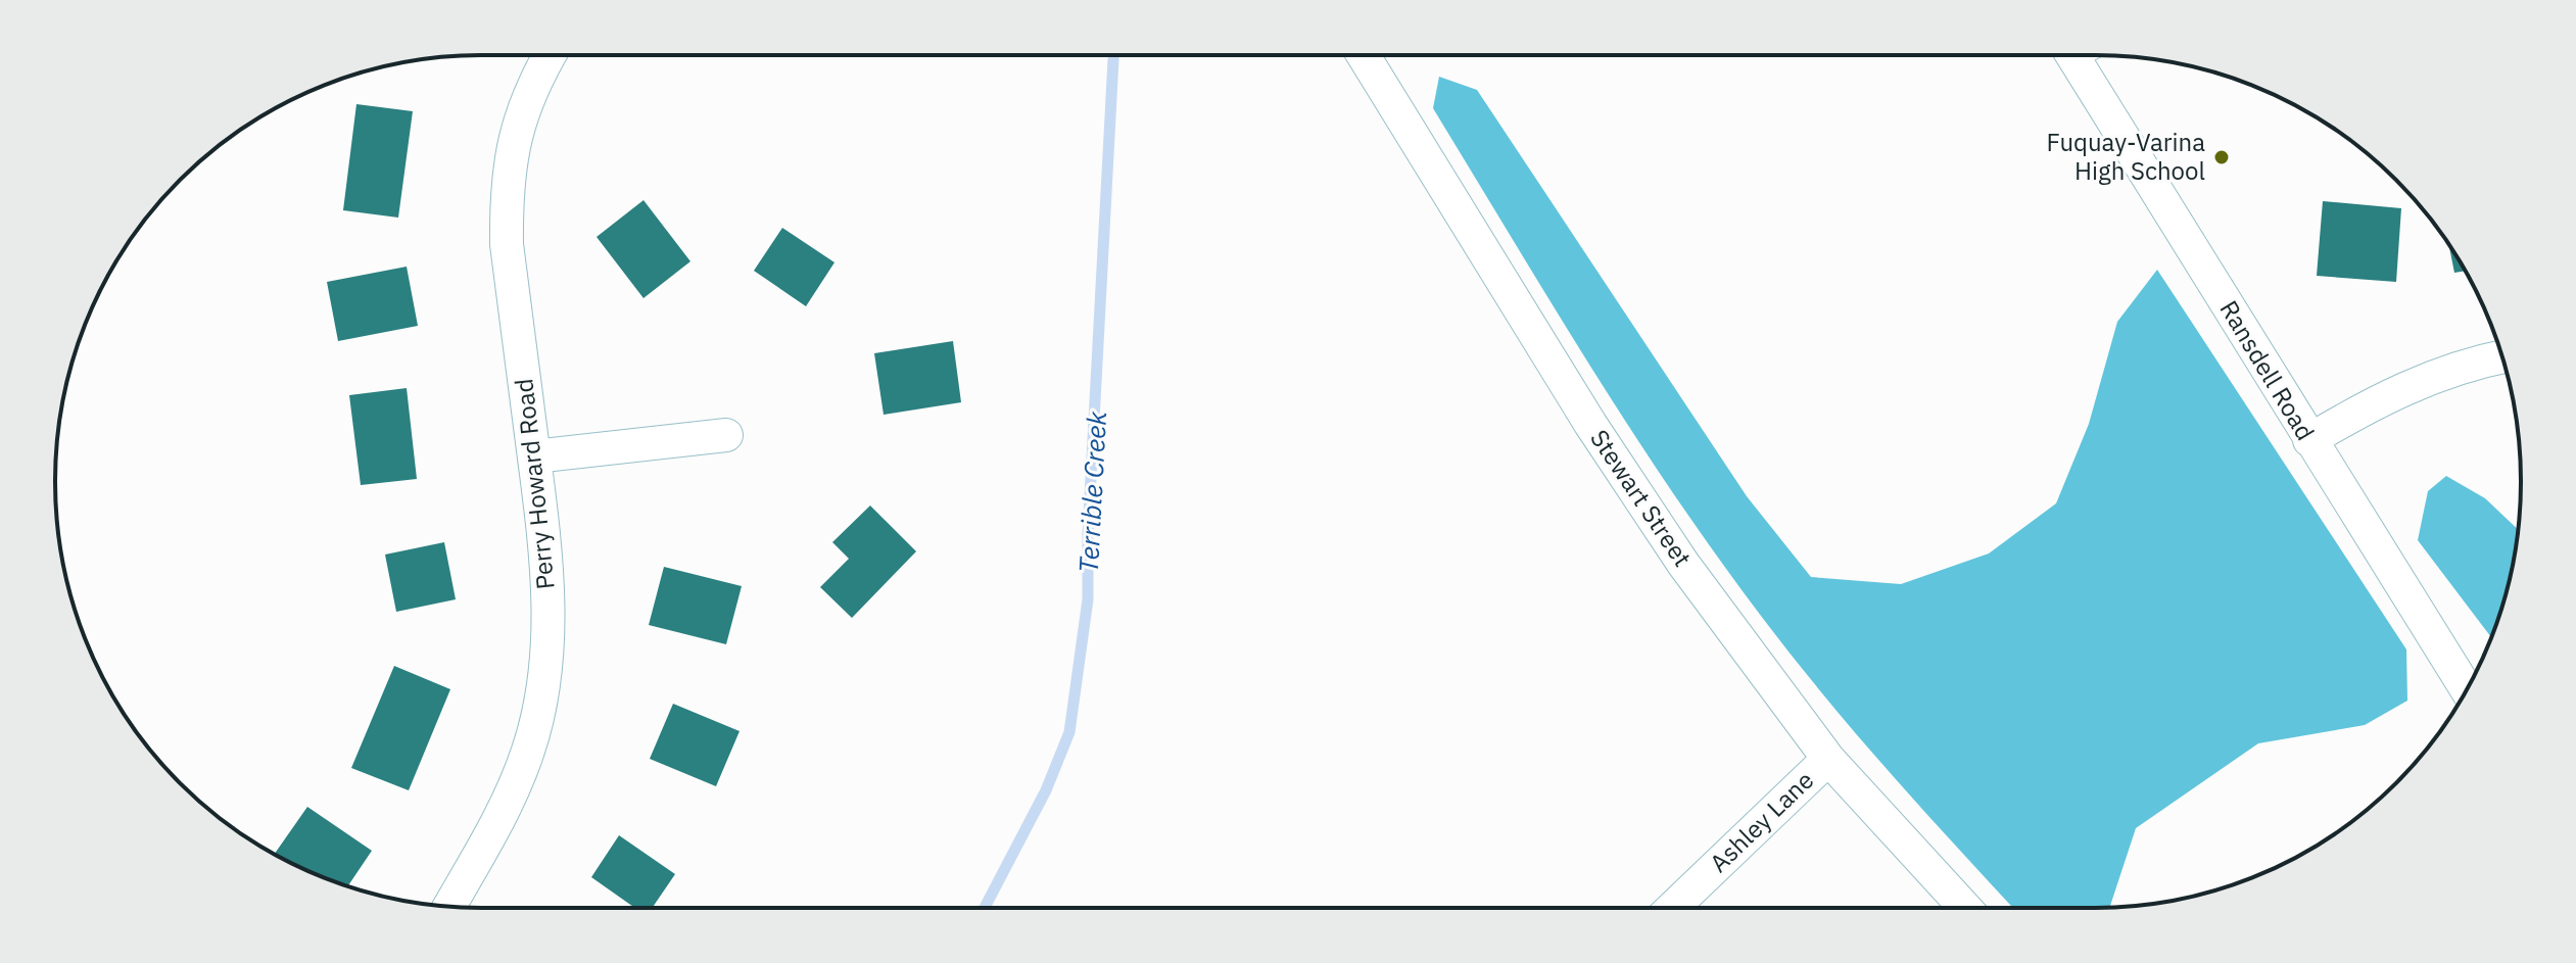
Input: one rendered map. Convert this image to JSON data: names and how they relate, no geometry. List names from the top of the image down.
{
  "streets": {
    "street": [
      "Ransdell Road",
      "Perry Howard Road",
      "Stewart Street",
      "Ashley Lane"
    ]
  },
  "crossings": [
    ["Stewart Street", "Ashley Lane"]
  ],
  "water": ["Terrible Creek"],
  "places": ["Fuquay-Varina High School"]
}
